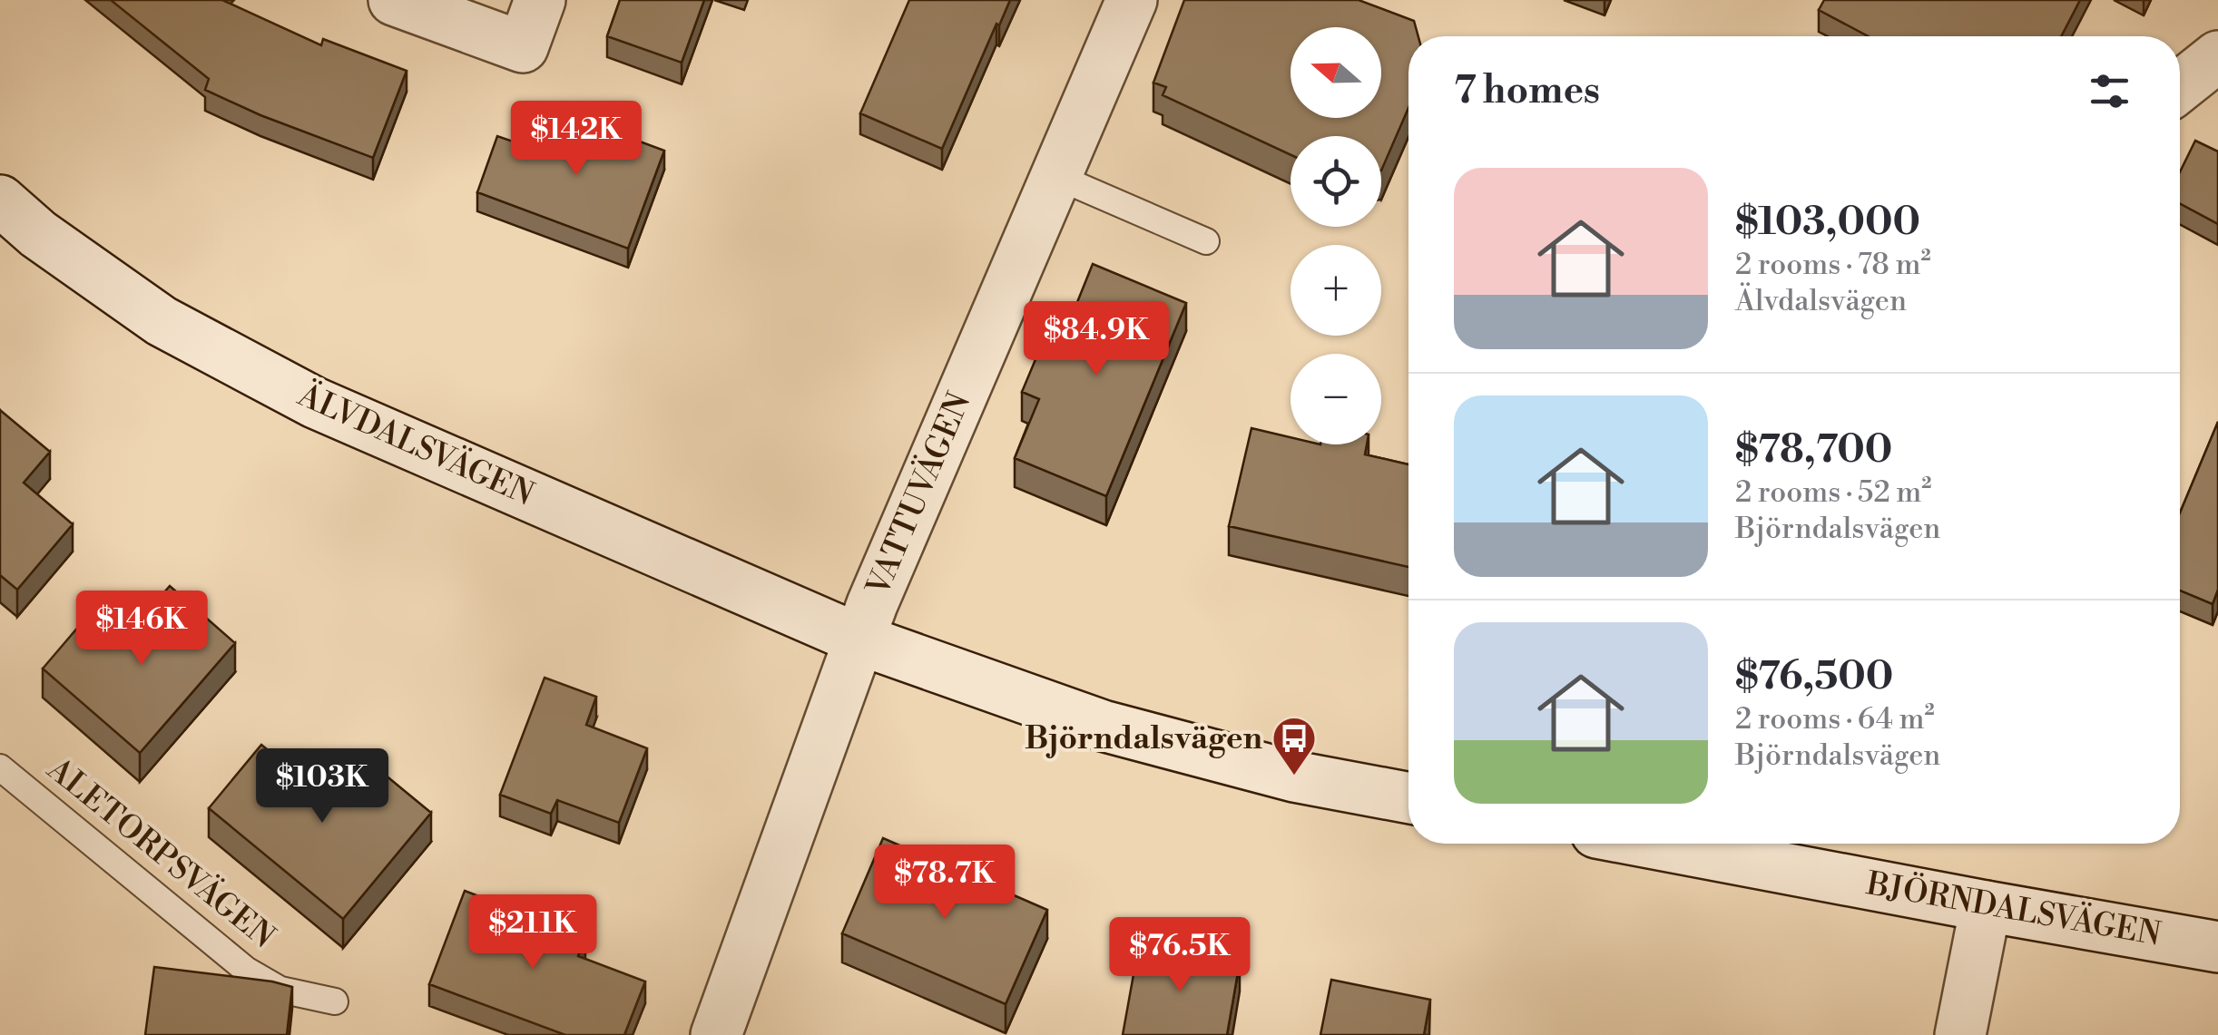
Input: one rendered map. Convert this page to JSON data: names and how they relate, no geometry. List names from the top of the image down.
{
  "streets": {
    "street": ["ÄLVDALSVÄGEN", "VATTUVÄGEN", "BJÖRNDALSVÄGEN"],
    "lane": ["ALETORPSVÄGEN"]
  },
  "crossings": [
    ["ÄLVDALSVÄGEN", "VATTUVÄGEN"]
  ],
  "places": {
    "bus stop": ["Björndalsvägen"]
  },
  "north": "left",
  "page": {
    "map_buttons": ["+", "−"],
    "heading": "7 homes",
    "price": [
      "$142K",
      "$84.9K",
      "$146K",
      "$103K",
      "$78.7K",
      "$211K",
      "$76.5K"
    ],
    "list": [
      {
        "name": "$103,000",
        "note": "2 rooms · 78 m² · Älvdalsvägen"
      },
      {
        "name": "$78,700",
        "note": "2 rooms · 52 m² · Björndalsvägen"
      },
      {
        "name": "$76,500",
        "note": "2 rooms · 64 m² · Björndalsvägen"
      }
    ]
  }
}
